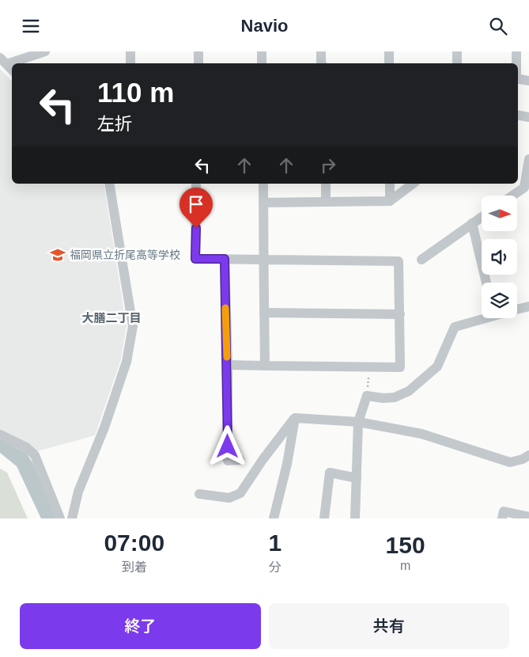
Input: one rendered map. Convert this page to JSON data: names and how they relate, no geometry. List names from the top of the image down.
{
  "districts": ["大膳二丁目"],
  "places": {
    "school or university": ["福岡県立折尾高等学校"]
  },
  "north": "right",
  "page": {
    "header": "Navio",
    "turn": ["110 m", "左折"],
    "eta": [
      "07:00",
      "到着",
      "1",
      "分",
      "150",
      "m"
    ],
    "buttons": ["終了", "共有"]
  }
}
